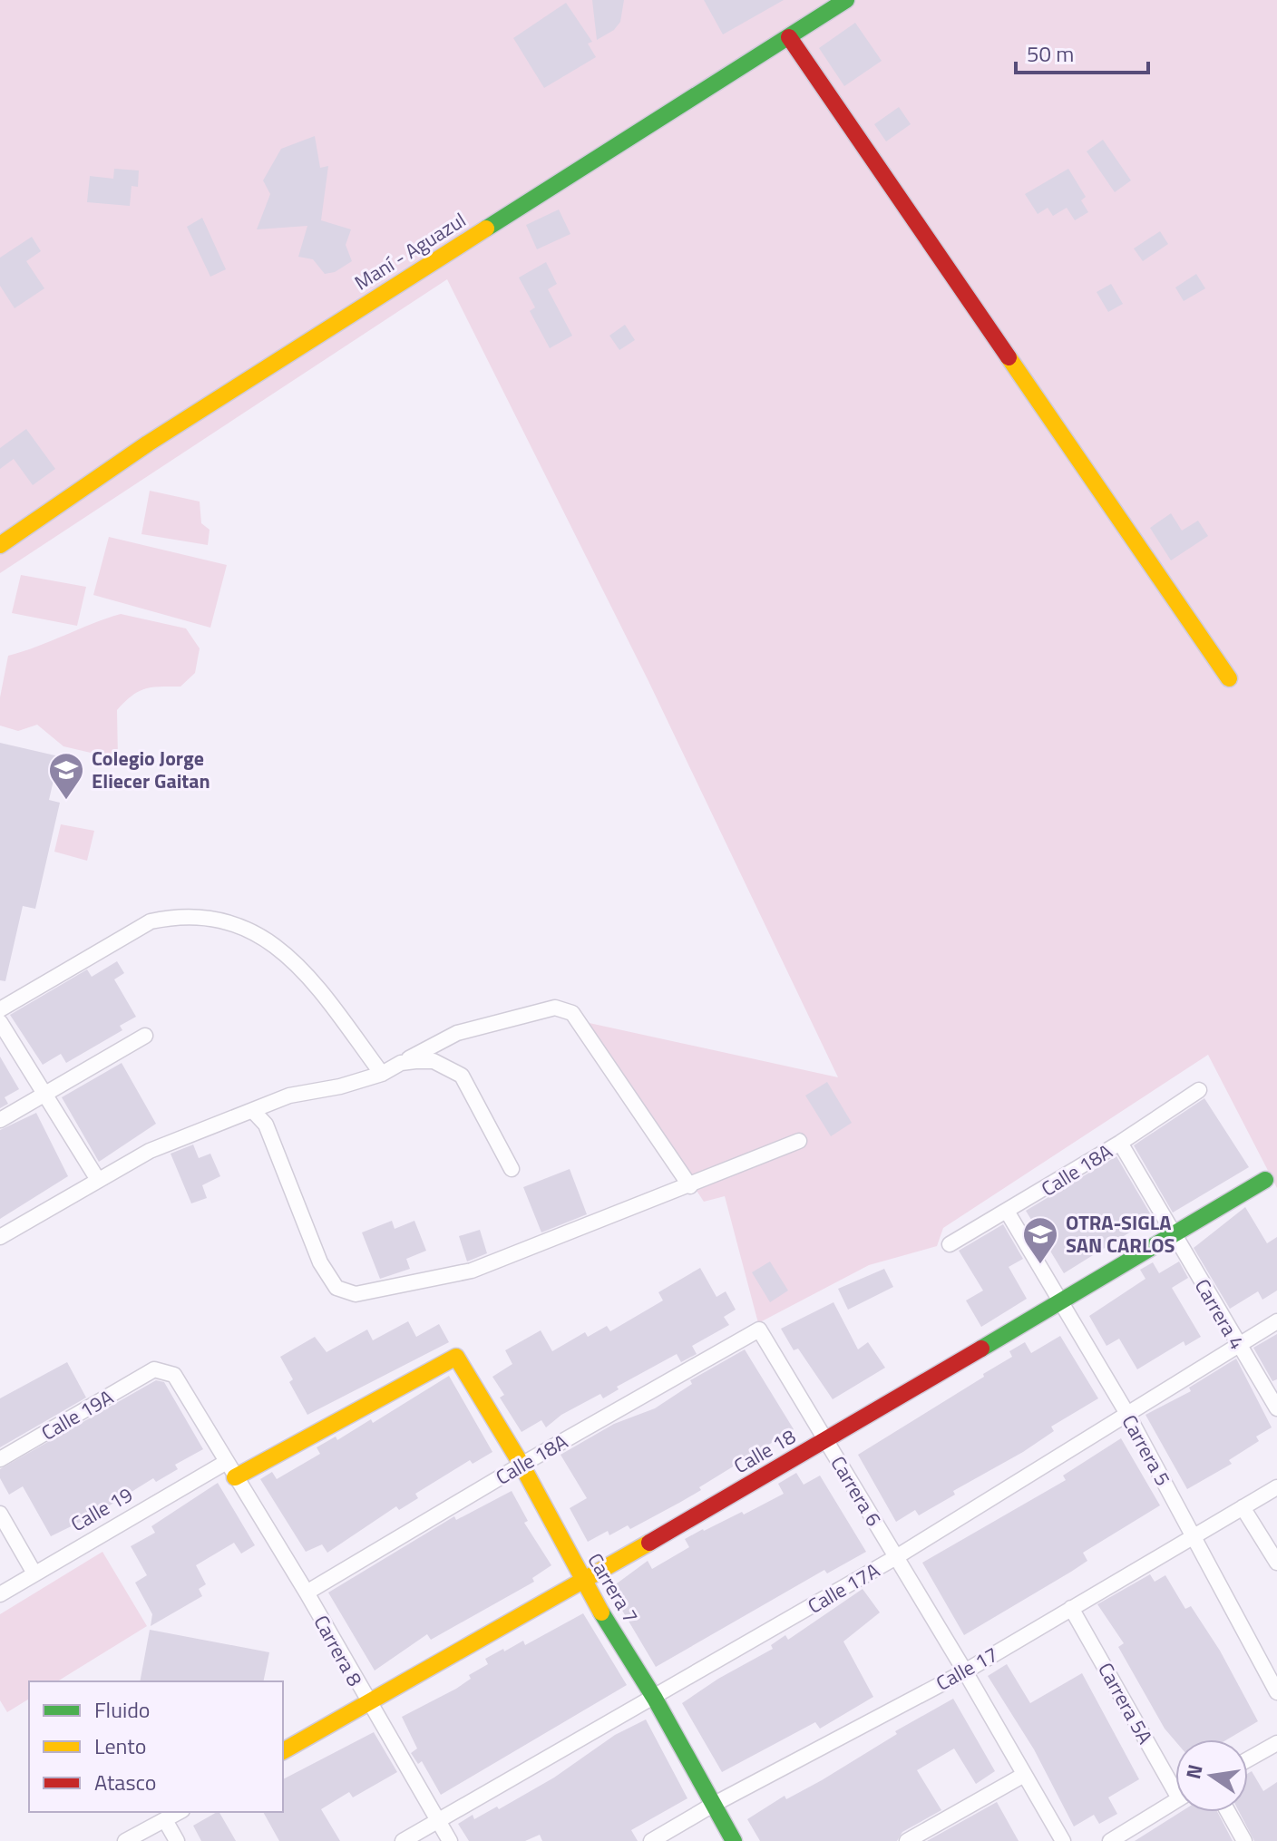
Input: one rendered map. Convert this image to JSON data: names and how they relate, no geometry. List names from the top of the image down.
{
  "streets": {
    "street": [
      "Maní - Aguazul",
      "Calle 18A",
      "Carrera 4",
      "Calle 19A",
      "Carrera 5",
      "Calle 18",
      "Carrera 6",
      "Calle 19",
      "Carrera 7",
      "Calle 17A",
      "Carrera 8",
      "Calle 17",
      "Carrera 5A"
    ]
  },
  "crossings": [
    ["Calle 18A", "Carrera 4"],
    ["Calle 18A", "Carrera 5"],
    ["Calle 18A", "Carrera 6"],
    ["Calle 18A", "Carrera 7"],
    ["Calle 18A", "Carrera 8"],
    ["Carrera 4", "Calle 18"],
    ["Carrera 4", "Calle 17A"],
    ["Calle 19A", "Carrera 8"],
    ["Carrera 5", "Calle 18"],
    ["Carrera 5", "Calle 17A"],
    ["Carrera 5", "Calle 17"],
    ["Calle 18", "Carrera 6"],
    ["Calle 18", "Carrera 7"],
    ["Calle 18", "Carrera 8"],
    ["Carrera 6", "Calle 17A"],
    ["Carrera 6", "Calle 17"],
    ["Calle 19", "Carrera 8"],
    ["Carrera 7", "Calle 17A"],
    ["Carrera 7", "Carrera 8"],
    ["Carrera 7", "Calle 17"],
    ["Calle 17A", "Carrera 8"],
    ["Calle 17", "Carrera 5A"]
  ],
  "places": {
    "school or university": ["Colegio Jorge Eliecer Gaitan", "OTRA-SIGLA SAN CARLOS"]
  },
  "legend": ["Fluido", "Lento", "Atasco"],
  "scale_bar": "50 m",
  "north": "left"
}
